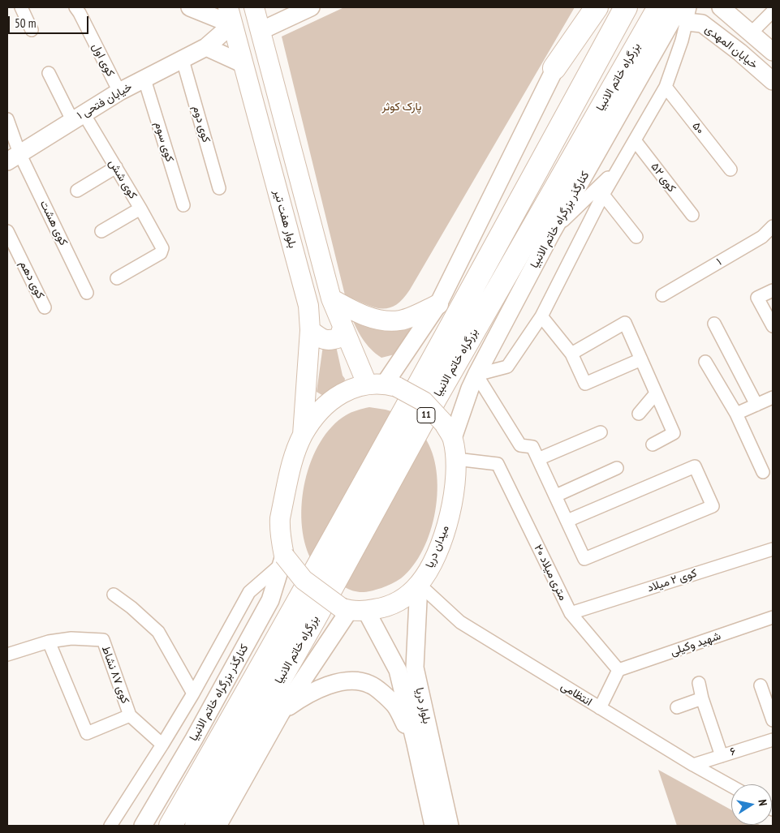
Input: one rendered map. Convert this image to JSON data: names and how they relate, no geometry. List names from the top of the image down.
{
  "streets": {
    "highway": ["بزرگراه خاتم الانبیا", "11"],
    "main road": [
      "خیابان المهدی",
      "خیابان فتحی ۱",
      "بلوار هفت تیر",
      "کنارگذر بزرگراه خاتم الانبیا",
      "میدان دریا",
      "بلوار دریا"
    ],
    "street": [
      "کوی اول",
      "کوی دوم",
      "۵۰",
      "کوی سوم",
      "کوی ۵۲",
      "کوی شش",
      "کوی هشت",
      "۱",
      "کوی دهم",
      "۲۰ متری میلاد",
      "کوی ۲ میلاد",
      "شهید وکیلی",
      "کوی ۸۷ نشاط",
      "انتظامی",
      "۶"
    ]
  },
  "crossings": [
    ["خیابان المهدی", "کنارگذر بزرگراه خاتم الانبیا"],
    ["کوی اول", "خیابان فتحی ۱"],
    ["خیابان فتحی ۱", "کوی دوم"],
    ["خیابان فتحی ۱", "کوی سوم"],
    ["خیابان فتحی ۱", "کوی شش"],
    ["خیابان فتحی ۱", "بلوار هفت تیر"],
    ["خیابان فتحی ۱", "کوی هشت"],
    ["کنارگذر بزرگراه خاتم الانبیا", "میدان دریا"],
    ["میدان دریا", "۲۰ متری میلاد"],
    ["میدان دریا", "انتظامی"],
    ["میدان دریا", "بلوار دریا"],
    ["۲۰ متری میلاد", "کوی ۲ میلاد"],
    ["۲۰ متری میلاد", "شهید وکیلی"],
    ["انتظامی", "بلوار دریا"],
    ["انتظامی", "۶"]
  ],
  "parks": ["پارک کوثر"],
  "scale_bar": "50 m",
  "north": "right"
}
